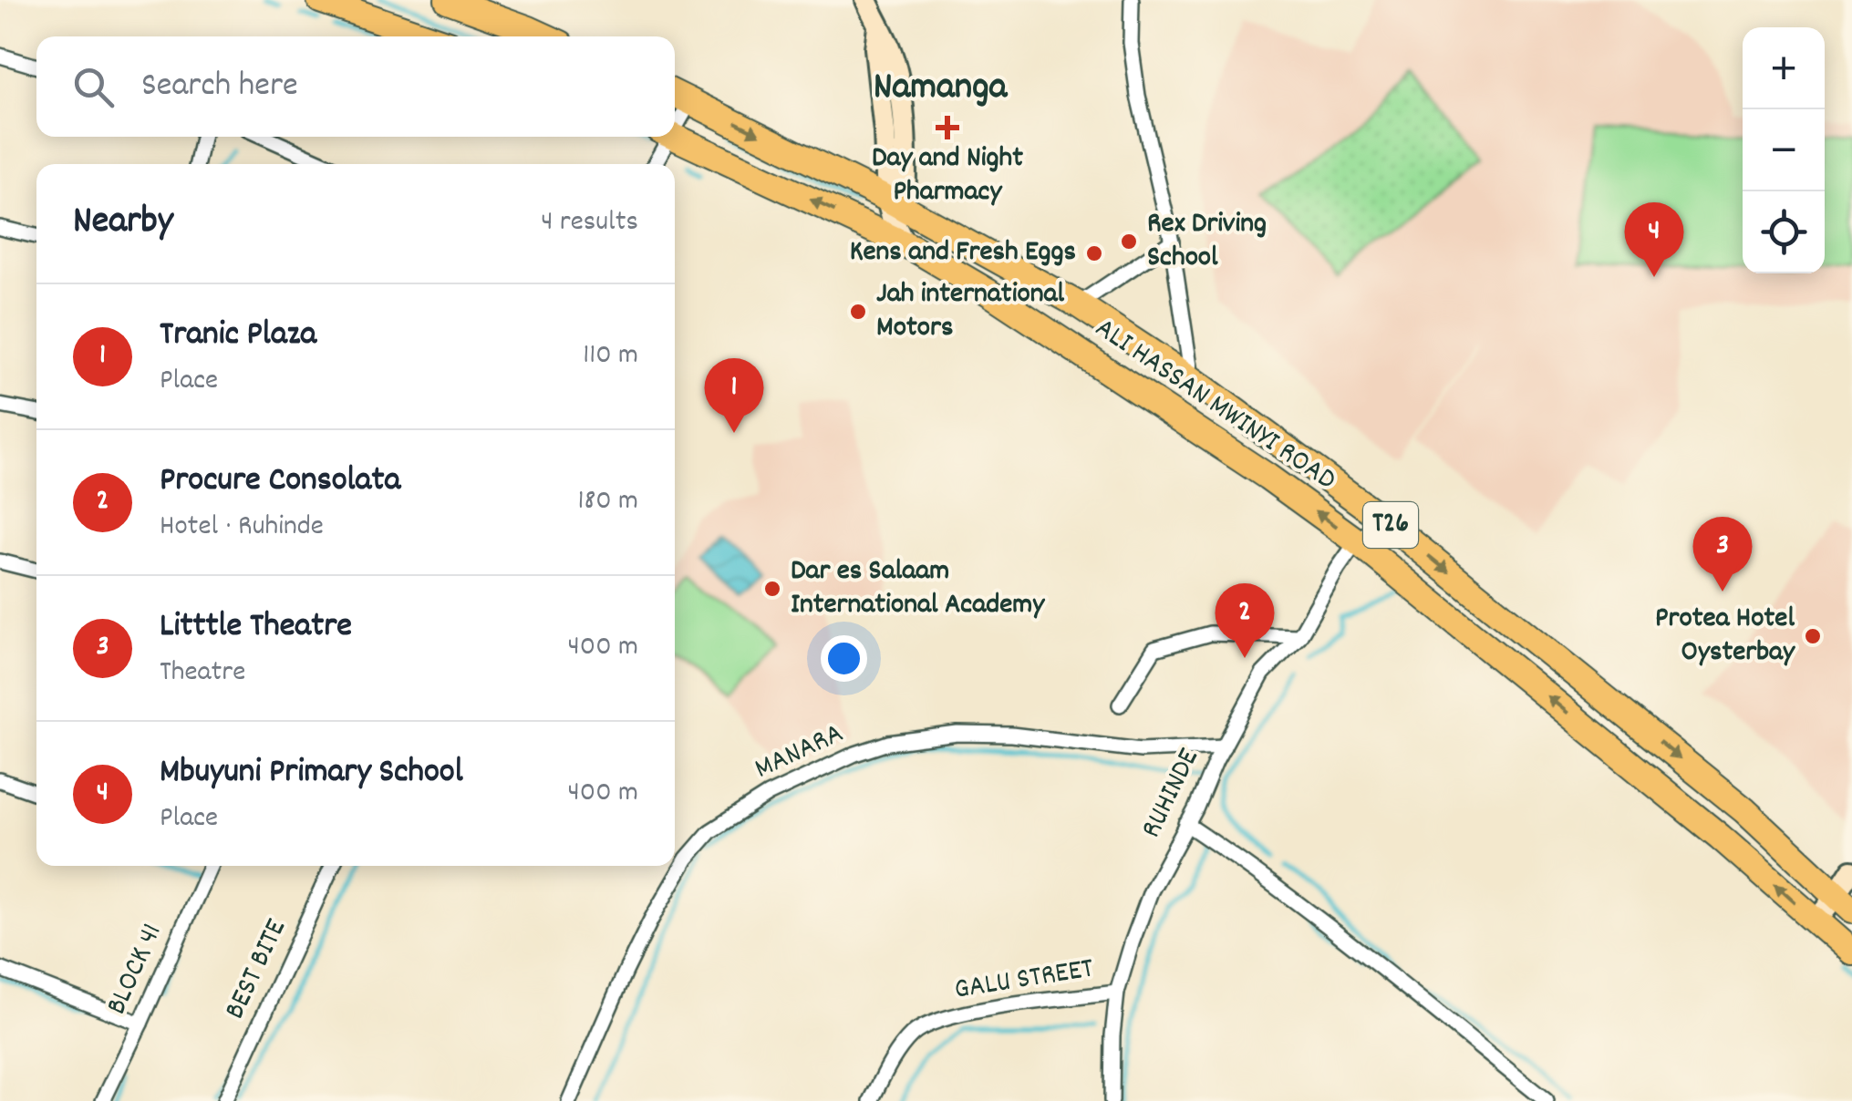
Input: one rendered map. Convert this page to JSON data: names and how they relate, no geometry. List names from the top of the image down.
{
  "streets": {
    "highway": ["ALI HASSAN MWINYI ROAD", "T26"],
    "street": [
      "MANARA",
      "RUHINDE",
      "BLOCK 41",
      "BEST BITE",
      "GALU STREET"
    ]
  },
  "crossings": [
    ["ALI HASSAN MWINYI ROAD", "RUHINDE"],
    ["MANARA", "RUHINDE"],
    ["RUHINDE", "GALU STREET"]
  ],
  "districts": ["Namanga"],
  "places": {
    "health": ["Day and Night Pharmacy"],
    "other": [
      "Rex Driving School",
      "Kens and Fresh Eggs",
      "Jah international Motors",
      "Dar es Salaam International Academy",
      "Protea Hotel Oysterbay"
    ]
  },
  "page": {
    "map_buttons": ["+", "−"],
    "search": "Search here",
    "heading": ["Nearby", "4 results"],
    "pins": [
      "4",
      "1",
      "3",
      "2"
    ],
    "list": [
      {
        "mark": "1",
        "name": "Tranic Plaza",
        "note": "Place",
        "value": "110 m"
      },
      {
        "mark": "2",
        "name": "Procure Consolata",
        "note": "Hotel · Ruhinde",
        "value": "180 m"
      },
      {
        "mark": "3",
        "name": "Litttle Theatre",
        "note": "Theatre",
        "value": "400 m"
      },
      {
        "mark": "4",
        "name": "Mbuyuni Primary School",
        "note": "Place",
        "value": "400 m"
      }
    ]
  }
}
